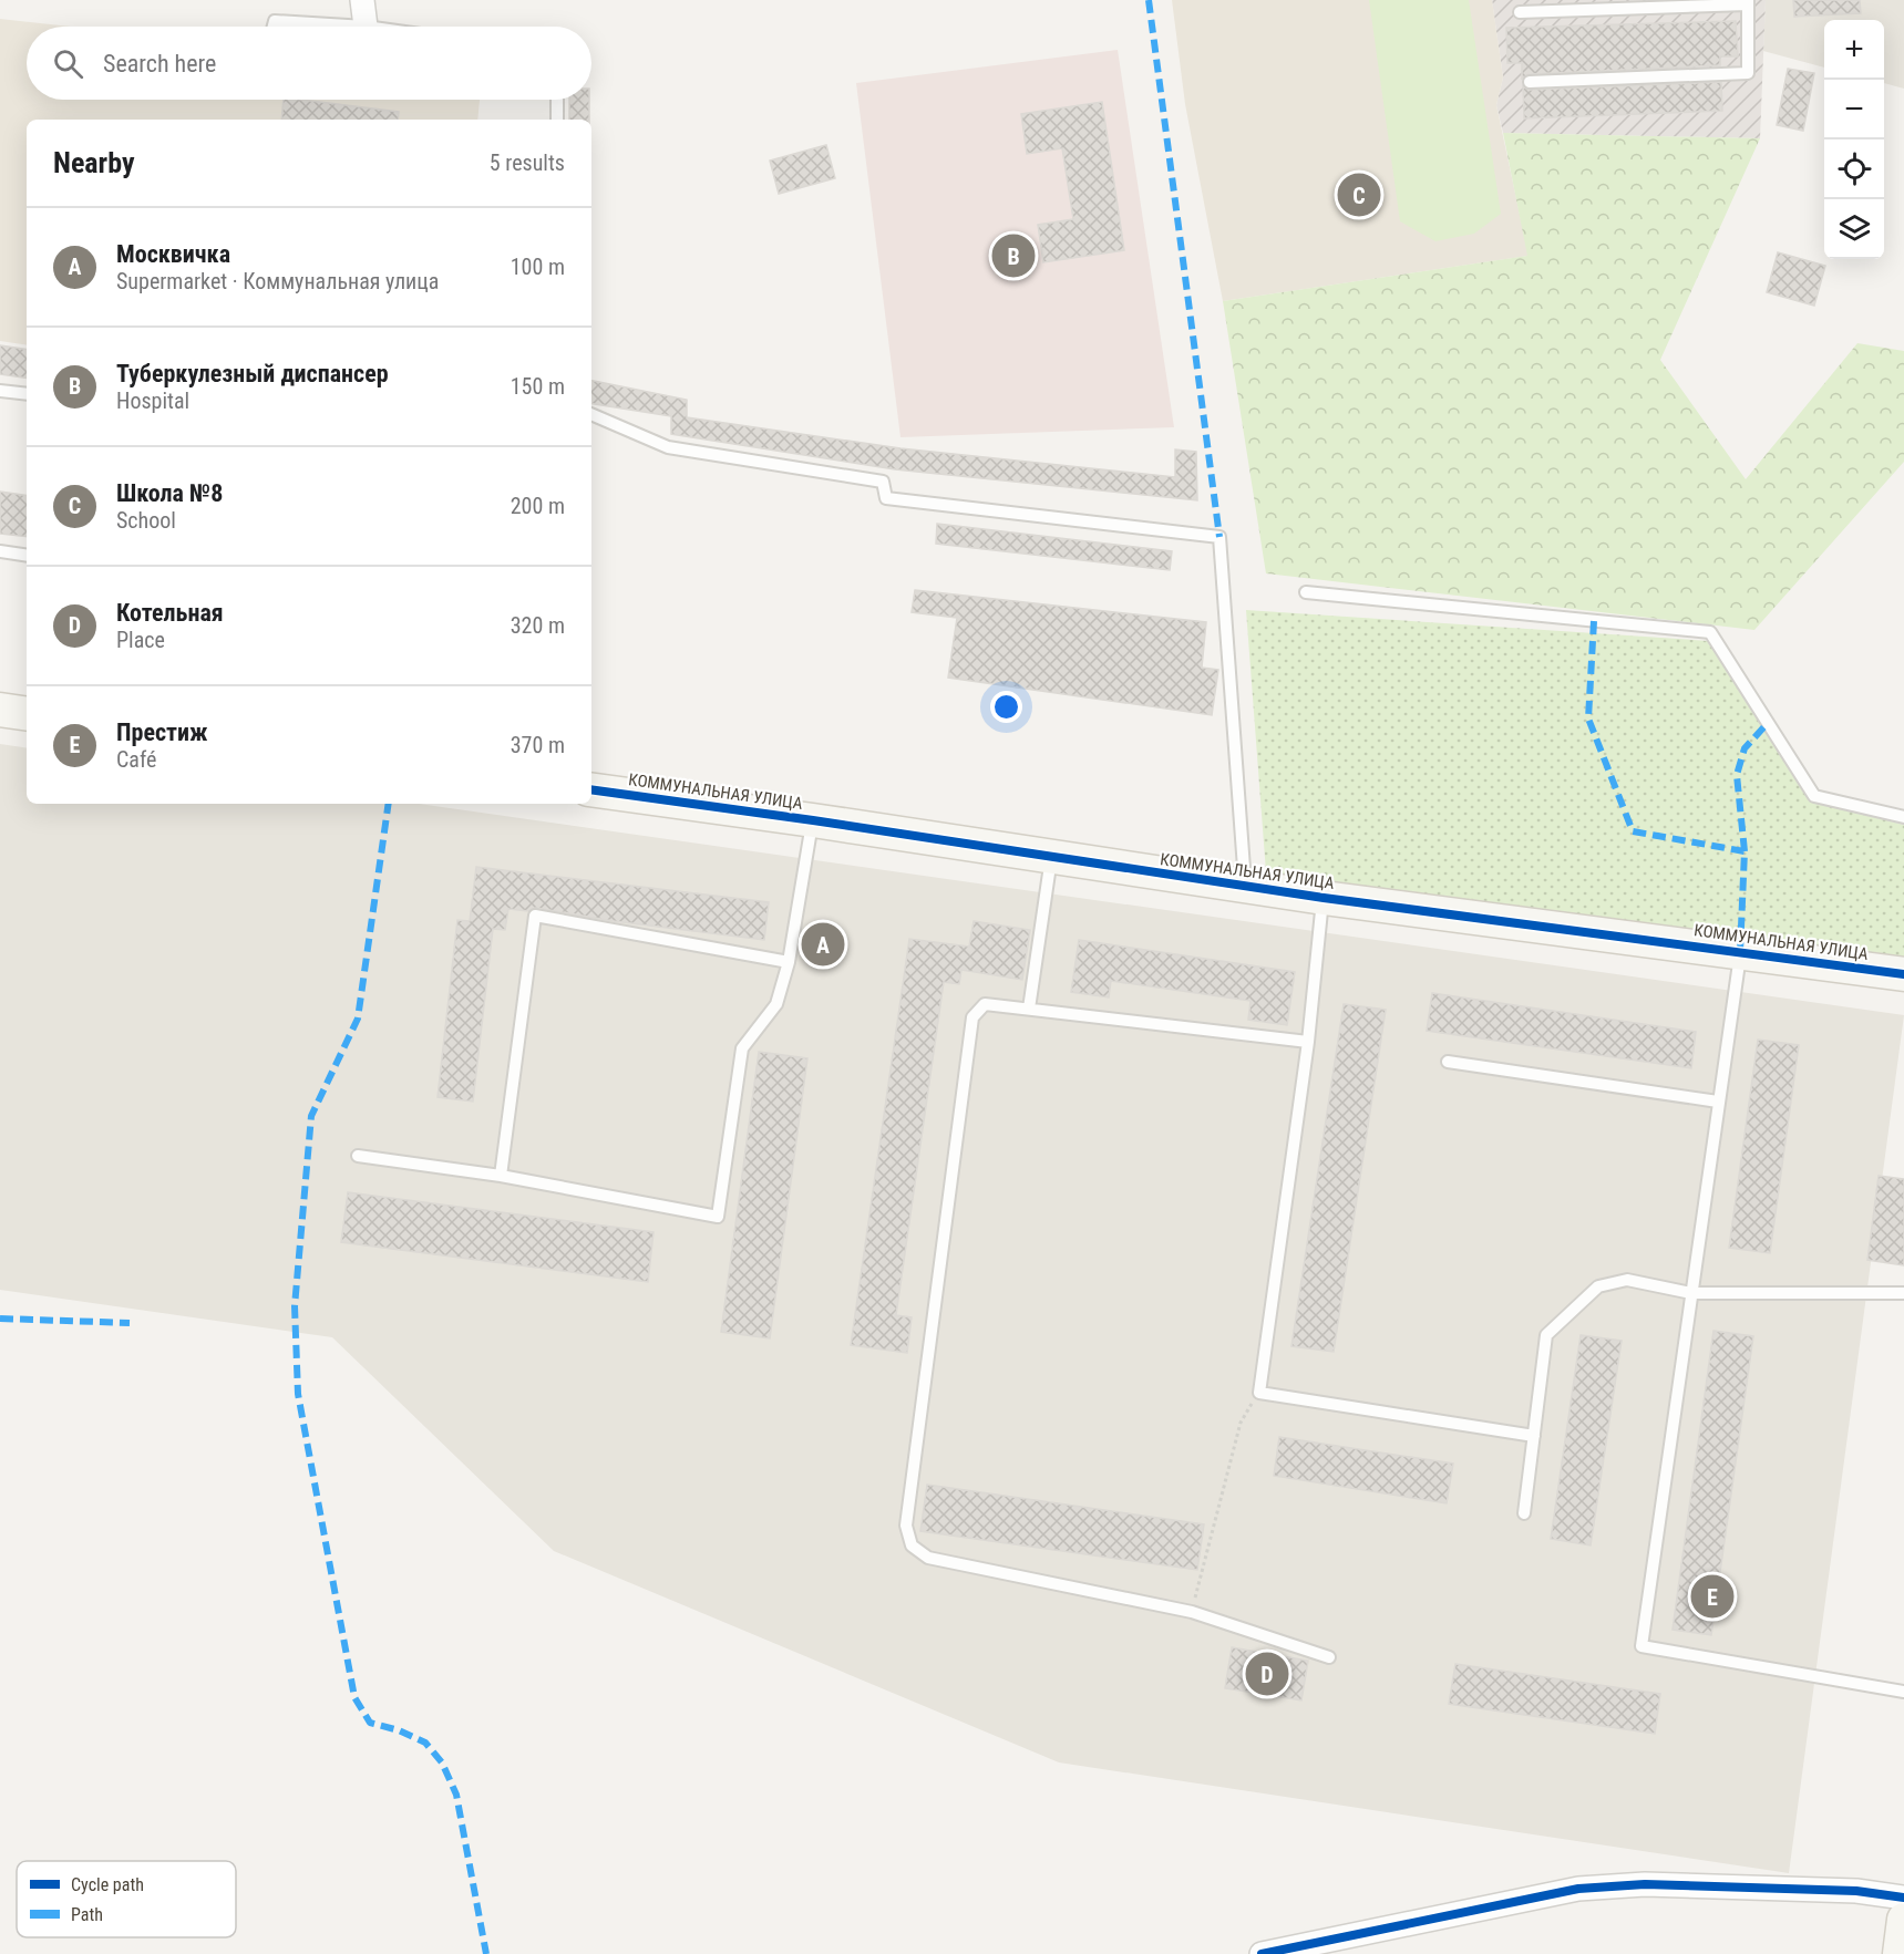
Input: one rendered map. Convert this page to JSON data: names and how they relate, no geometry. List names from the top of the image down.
{
  "streets": {
    "street": ["КОММУНАЛЬНАЯ УЛИЦА"]
  },
  "legend": ["Cycle path", "Path"],
  "page": {
    "map_buttons": ["+", "−"],
    "search": "Search here",
    "heading": ["Nearby", "5 results"],
    "pins": [
      "C",
      "B",
      "A",
      "E",
      "D"
    ],
    "list": [
      {
        "mark": "A",
        "name": "Москвичка",
        "note": "Supermarket · Коммунальная улица",
        "value": "100 m"
      },
      {
        "mark": "B",
        "name": "Туберкулезный диспансер",
        "note": "Hospital",
        "value": "150 m"
      },
      {
        "mark": "C",
        "name": "Школа №8",
        "note": "School",
        "value": "200 m"
      },
      {
        "mark": "D",
        "name": "Котельная",
        "note": "Place",
        "value": "320 m"
      },
      {
        "mark": "E",
        "name": "Престиж",
        "note": "Café",
        "value": "370 m"
      }
    ]
  }
}
